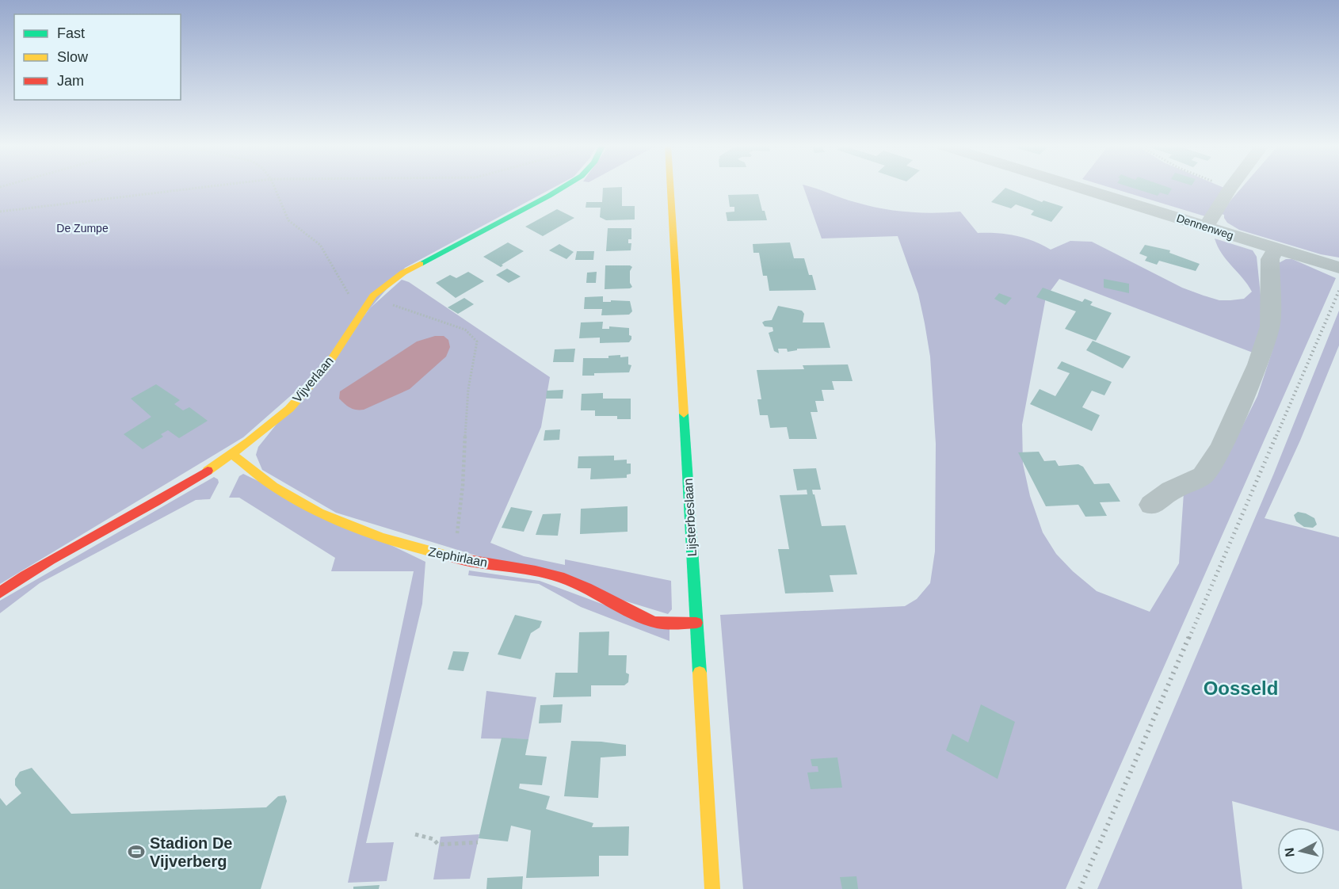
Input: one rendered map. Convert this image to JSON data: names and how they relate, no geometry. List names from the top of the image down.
{
  "streets": {
    "street": [
      "Dennenweg",
      "Vijverlaan",
      "Lijsterbeslaan",
      "Zephirlaan"
    ]
  },
  "crossings": [
    ["Vijverlaan", "Zephirlaan"],
    ["Lijsterbeslaan", "Zephirlaan"]
  ],
  "districts": ["Oosseld"],
  "parks": ["De Zumpe"],
  "places": {
    "sports": ["Stadion De Vijverberg"]
  },
  "legend": ["Fast", "Slow", "Jam"],
  "north": "left"
}
